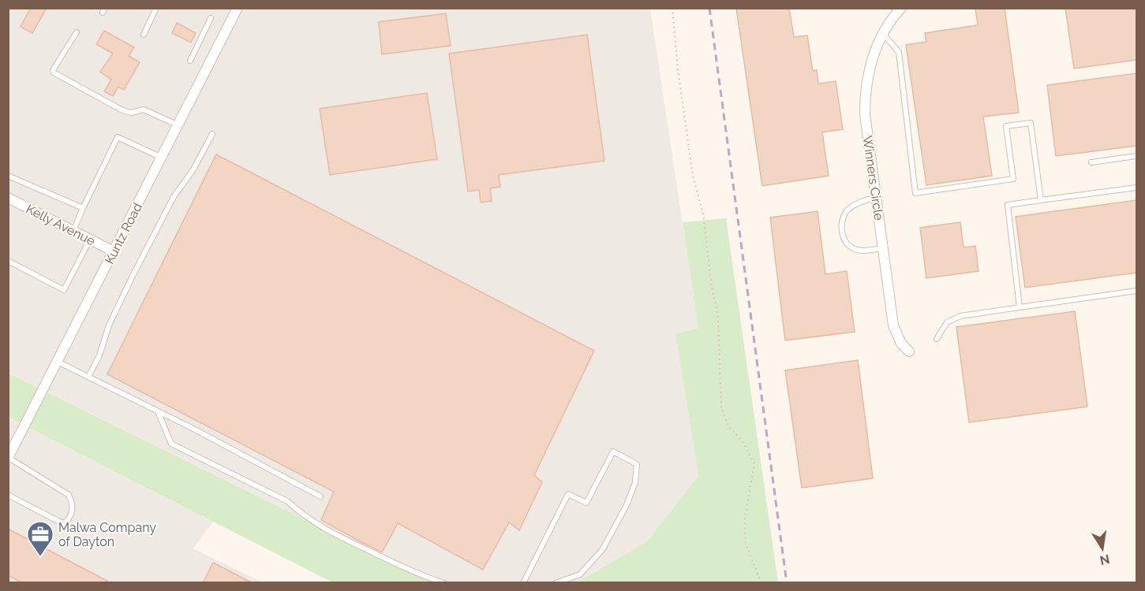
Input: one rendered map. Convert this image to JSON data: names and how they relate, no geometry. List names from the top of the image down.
{
  "streets": {
    "street": ["Winners Circle", "Kelly Avenue", "Kuntz Road"]
  },
  "crossings": [
    ["Kelly Avenue", "Kuntz Road"]
  ],
  "places": {
    "office": ["Malwa Company of Dayton"]
  },
  "north": "bottom"
}
